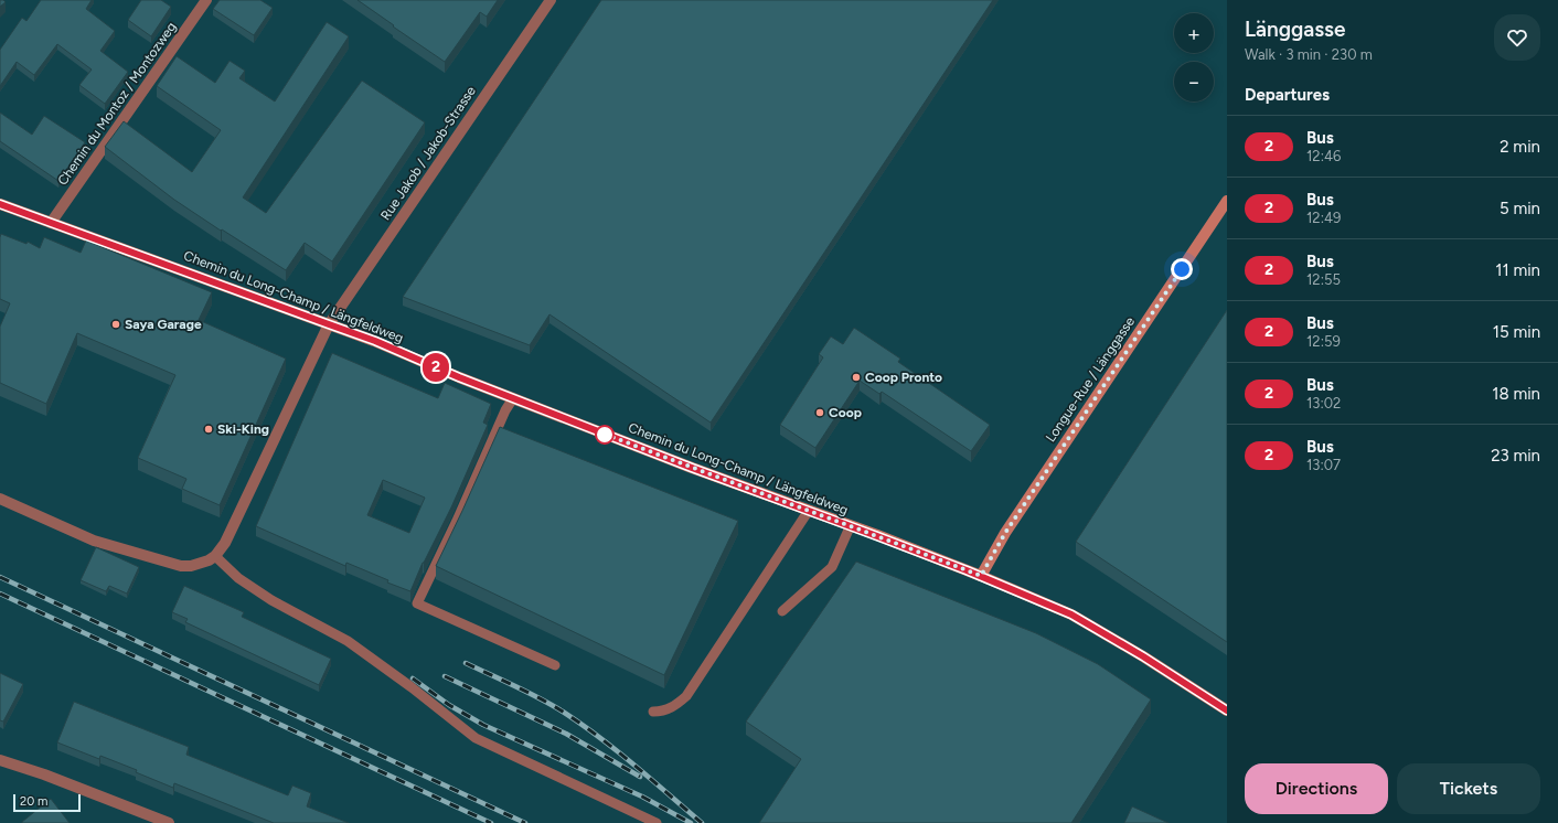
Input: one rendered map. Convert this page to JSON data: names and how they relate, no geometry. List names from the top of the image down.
{
  "streets": {
    "main road": ["Chemin du Long-Champ / Längfeldweg", "Longue-Rue / Länggasse"],
    "street": ["Chemin du Montoz / Montozweg", "Rue Jakob / Jakob-Strasse"]
  },
  "crossings": [
    ["Chemin du Montoz / Montozweg", "Chemin du Long-Champ / Längfeldweg"],
    ["Rue Jakob / Jakob-Strasse", "Chemin du Long-Champ / Längfeldweg"],
    ["Chemin du Long-Champ / Längfeldweg", "Longue-Rue / Länggasse"]
  ],
  "places": [
    "Saya Garage",
    "Coop Pronto",
    "Coop",
    "Ski-King"
  ],
  "lines": ["bus line 2"],
  "scale_bar": "20 m",
  "page": {
    "on_map": "2",
    "heading": [
      ["Länggasse", "Walk · 3 min · 230 m"],
      "Departures"
    ],
    "map_buttons": ["+", "−"],
    "list": [
      {
        "mark": "2",
        "name": "Bus",
        "note": "12:46",
        "value": "2 min"
      },
      {
        "mark": "2",
        "name": "Bus",
        "note": "12:49",
        "value": "5 min"
      },
      {
        "mark": "2",
        "name": "Bus",
        "note": "12:55",
        "value": "11 min"
      },
      {
        "mark": "2",
        "name": "Bus",
        "note": "12:59",
        "value": "15 min"
      },
      {
        "mark": "2",
        "name": "Bus",
        "note": "13:02",
        "value": "18 min"
      },
      {
        "mark": "2",
        "name": "Bus",
        "note": "13:07",
        "value": "23 min"
      }
    ],
    "buttons": ["Directions", "Tickets"],
    "scale": "20 m"
  }
}
